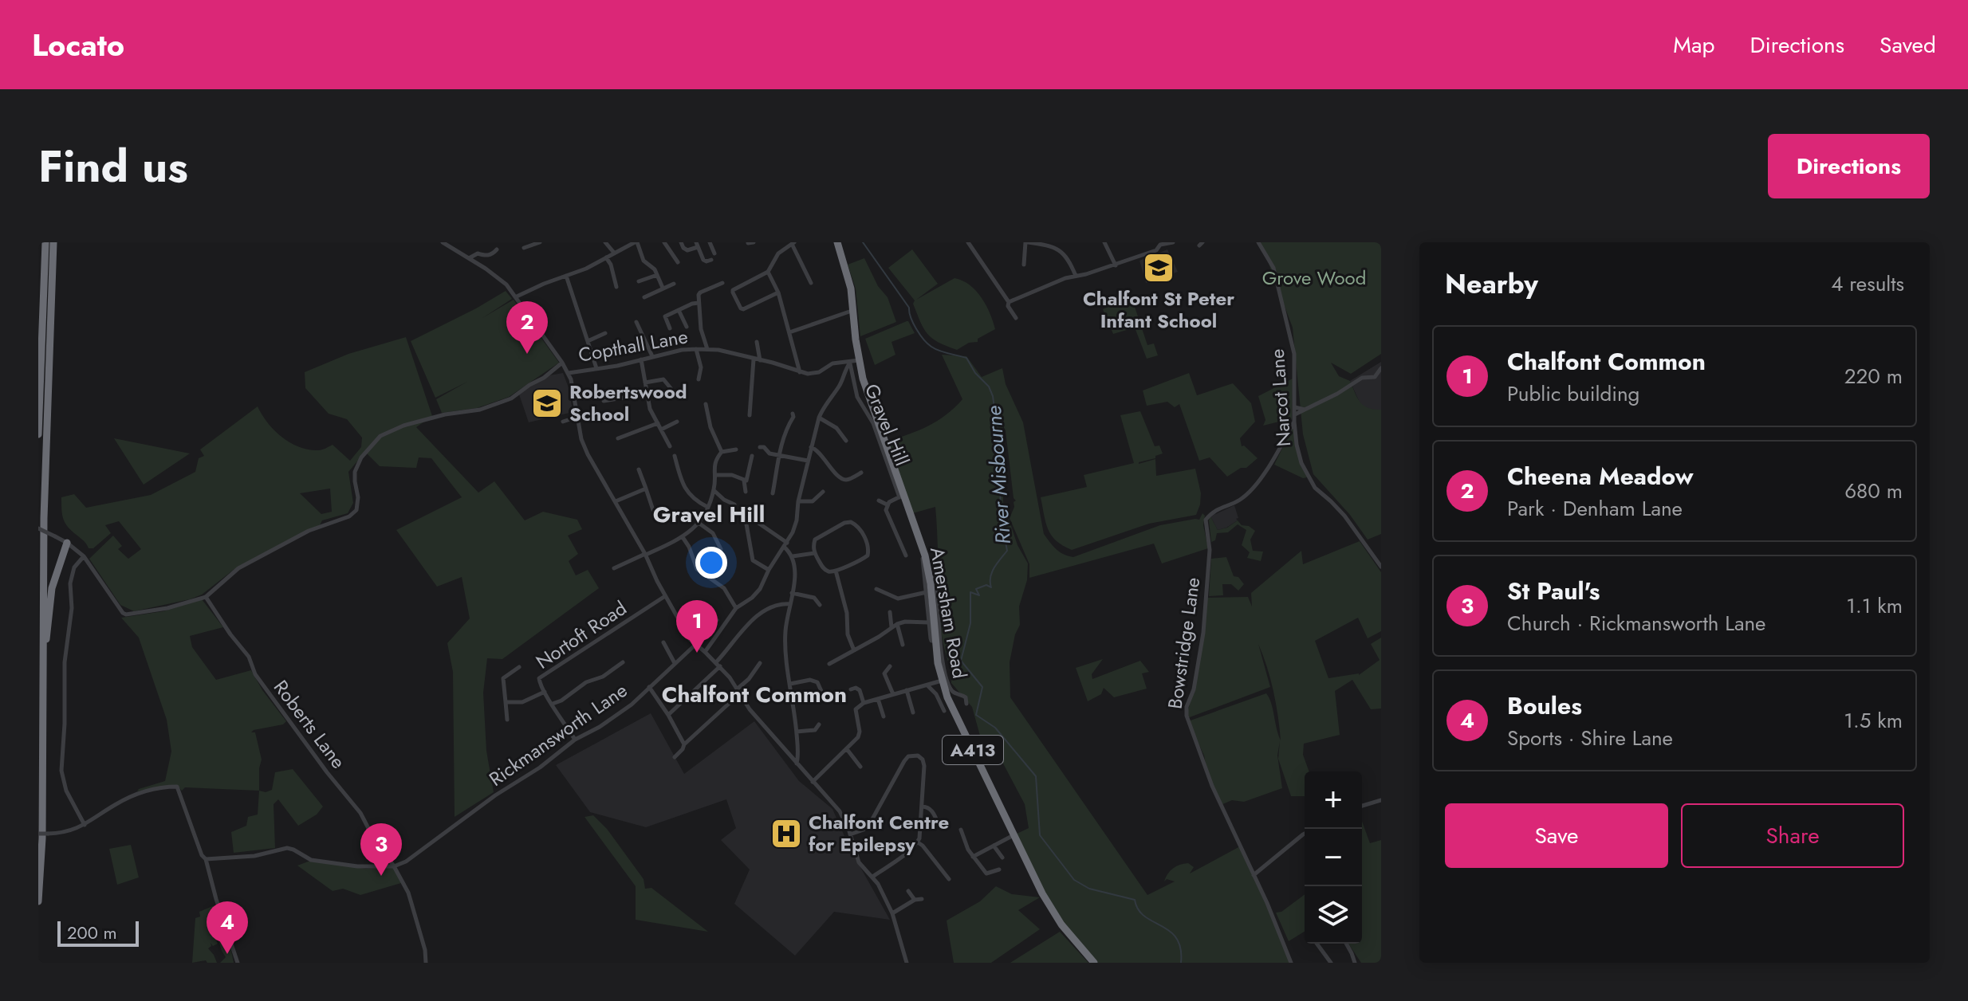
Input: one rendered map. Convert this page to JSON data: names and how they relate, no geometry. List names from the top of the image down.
{
  "streets": {
    "highway": ["Amersham Road", "A413"],
    "street": [
      "Copthall Lane",
      "Narcot Lane",
      "Nortoft Road",
      "Bowstridge Lane",
      "Roberts Lane",
      "Rickmansworth Lane"
    ]
  },
  "crossings": [
    ["Narcot Lane", "Bowstridge Lane"],
    ["Nortoft Road", "Rickmansworth Lane"],
    ["Roberts Lane", "Rickmansworth Lane"]
  ],
  "districts": ["Gravel Hill", "Chalfont Common"],
  "water": ["River Misbourne"],
  "parks": ["Grove Wood"],
  "places": {
    "school or university": ["Chalfont St Peter Infant School", "Robertswood School"],
    "hospital": ["Chalfont Centre for Epilepsy"]
  },
  "scale_bar": "200 m",
  "page": {
    "header": "Locato",
    "nav": ["Map", "Directions", "Saved"],
    "title": "Find us",
    "buttons": [
      "Directions",
      ["Save", "Share"]
    ],
    "heading": ["Nearby", "4 results"],
    "pins": [
      "2",
      "1",
      "3",
      "4"
    ],
    "list": [
      {
        "mark": "1",
        "name": "Chalfont Common",
        "note": "Public building",
        "value": "220 m"
      },
      {
        "mark": "2",
        "name": "Cheena Meadow",
        "note": "Park · Denham Lane",
        "value": "680 m"
      },
      {
        "mark": "3",
        "name": "St Paul's",
        "note": "Church · Rickmansworth Lane",
        "value": "1.1 km"
      },
      {
        "mark": "4",
        "name": "Boules",
        "note": "Sports · Shire Lane",
        "value": "1.5 km"
      }
    ],
    "map_buttons": ["+", "−"],
    "scale": "200 m"
  }
}
